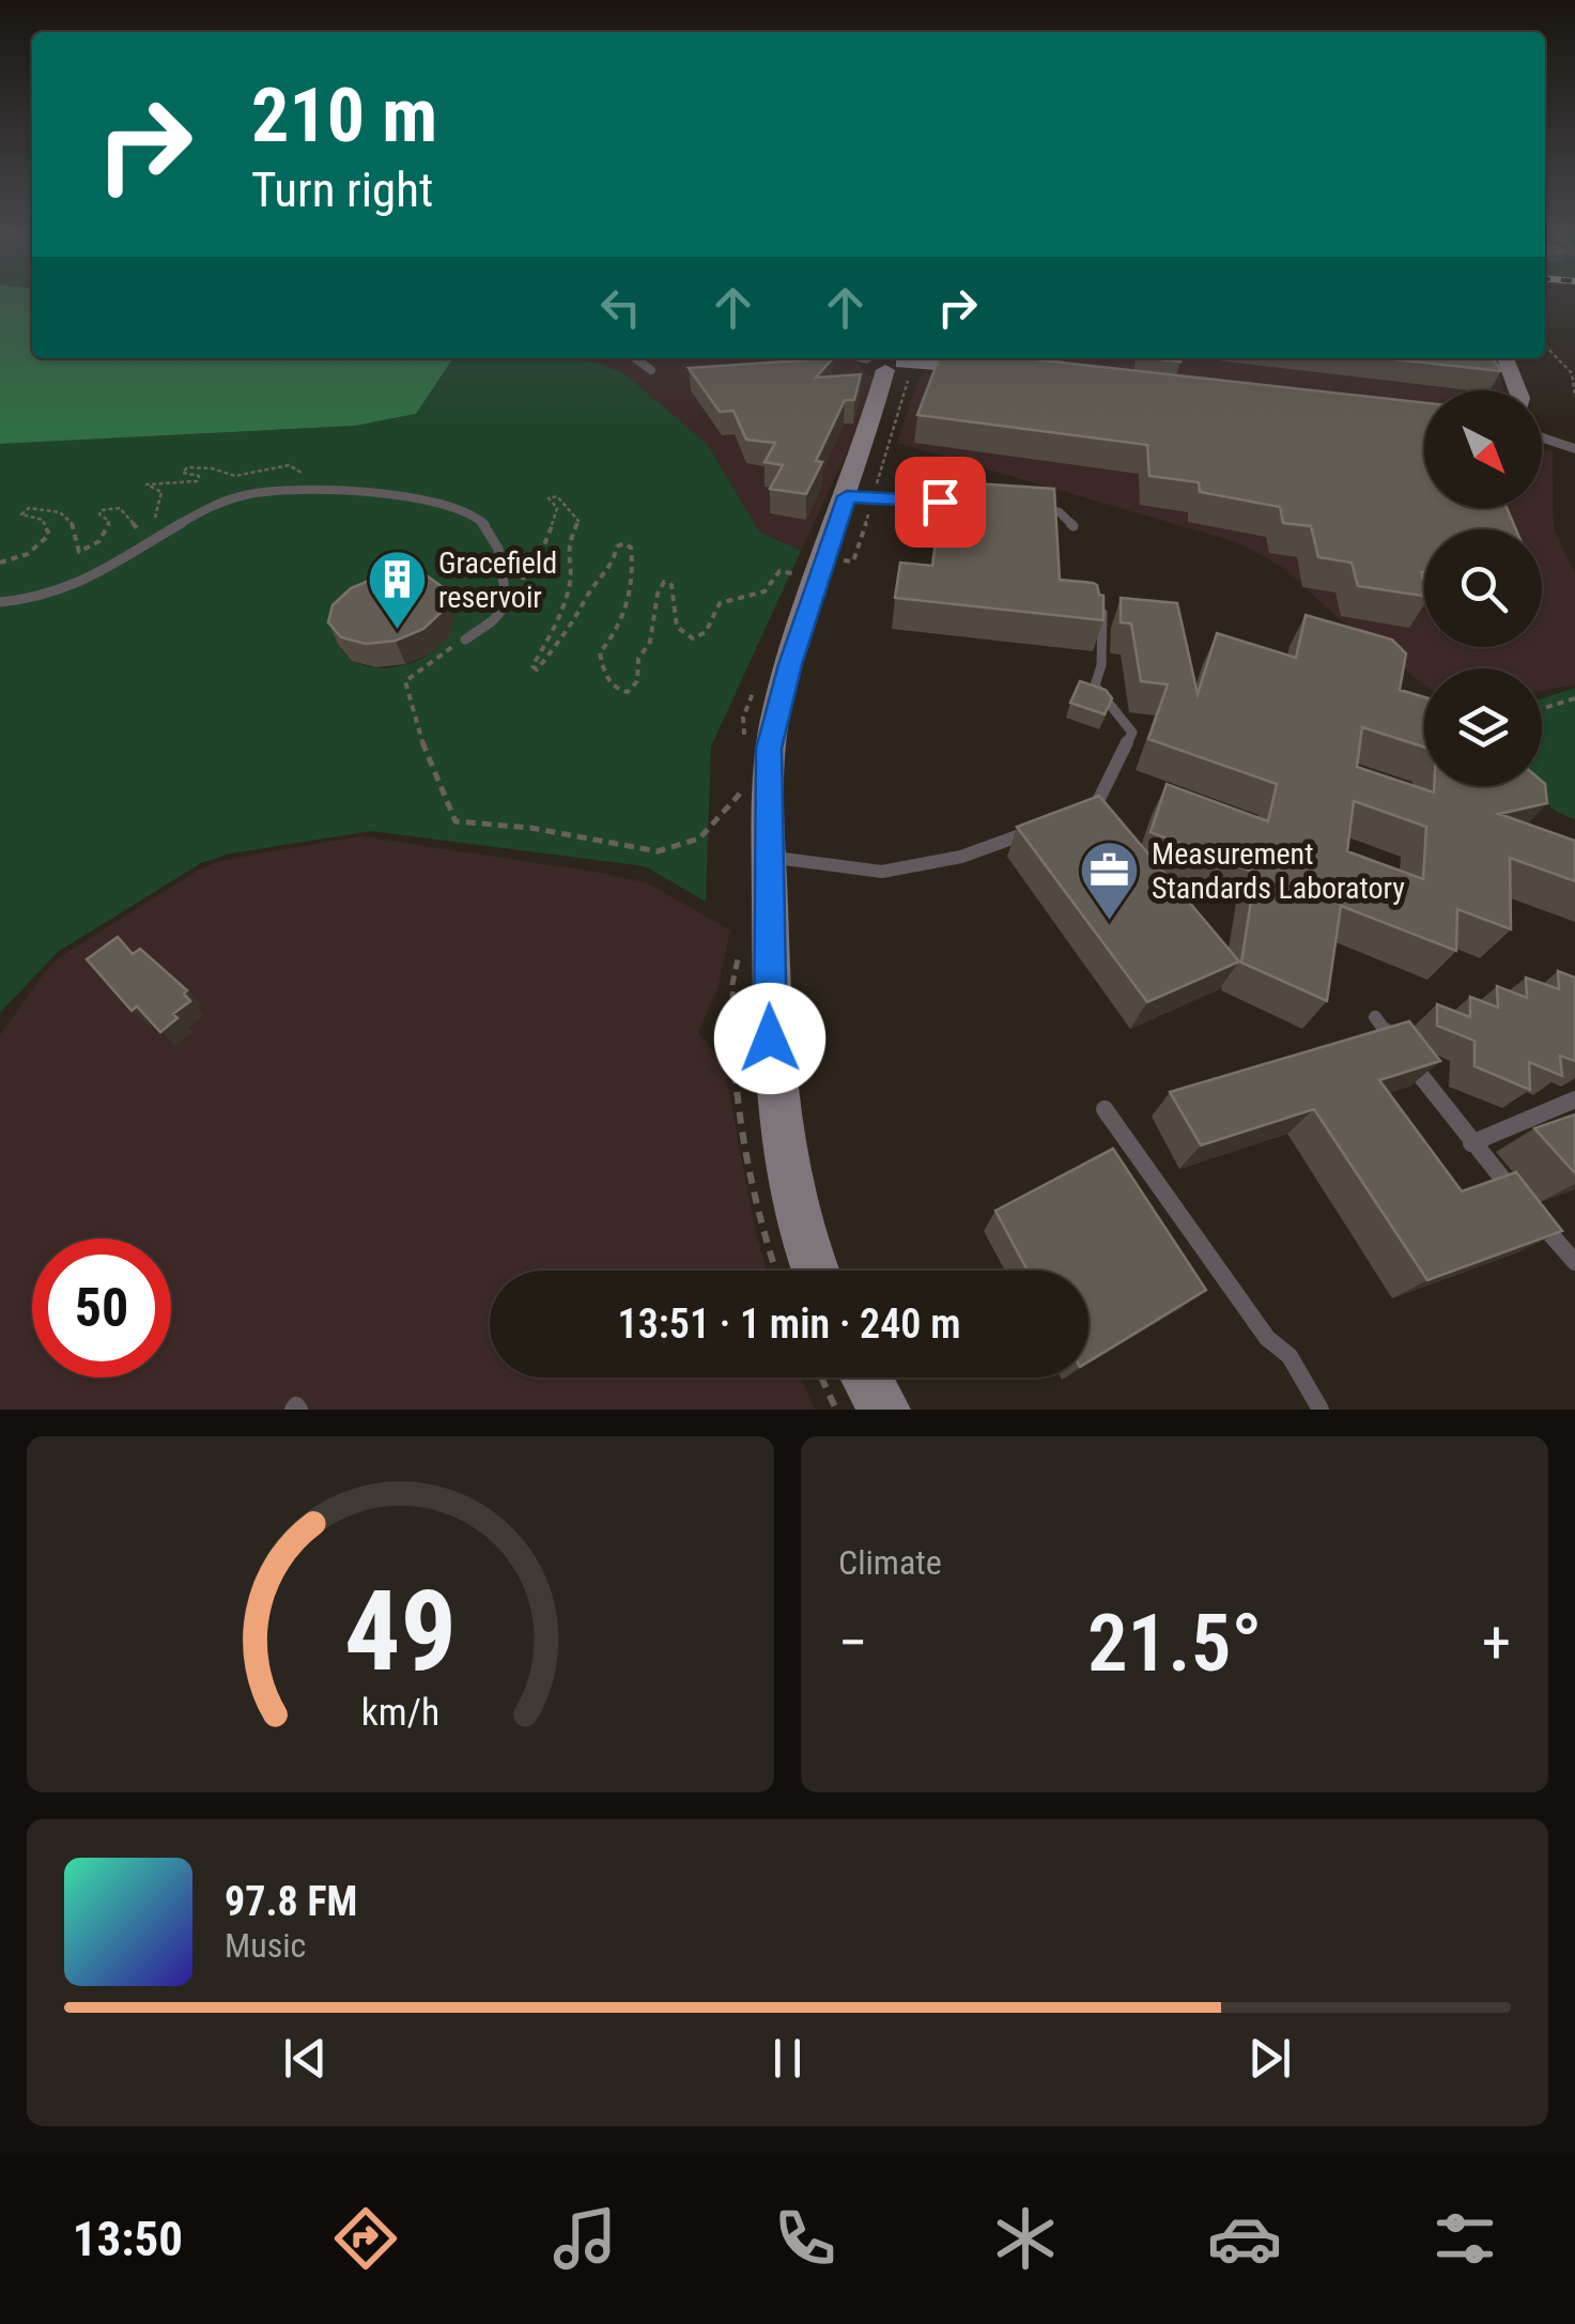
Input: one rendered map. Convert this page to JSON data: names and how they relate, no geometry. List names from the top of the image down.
{
  "places": {
    "building": ["Gracefield reservoir"],
    "office": ["Measurement Standards Laboratory"]
  },
  "north": "bottom right",
  "page": {
    "turn": ["210 m", "Turn right"],
    "limit": "50",
    "trip": "13:51 · 1 min · 240 m",
    "tile": "Climate",
    "heat": ["−", "21.5°", "+"],
    "song": ["97.8 FM", "Music"],
    "tabs": "13:50",
    "gauge": ["49", "km/h"]
  }
}
